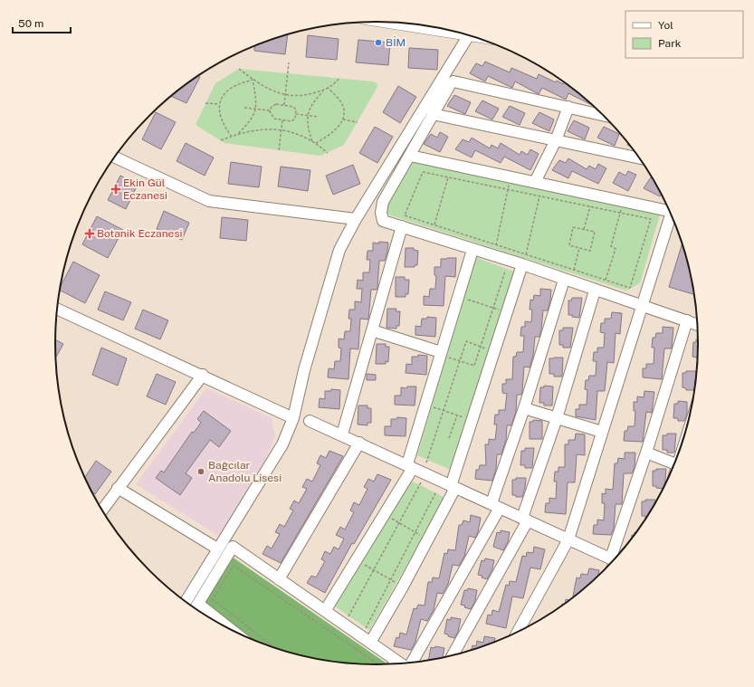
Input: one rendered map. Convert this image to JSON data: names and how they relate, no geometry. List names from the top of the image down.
{
  "places": {
    "other": ["BİM", "Bağcılar Anadolu Lisesi"],
    "health": ["Ekin Gül Eczanesi", "Botanik Eczanesi"]
  },
  "legend": ["Yol", "Park"],
  "scale_bar": "50 m"
}
